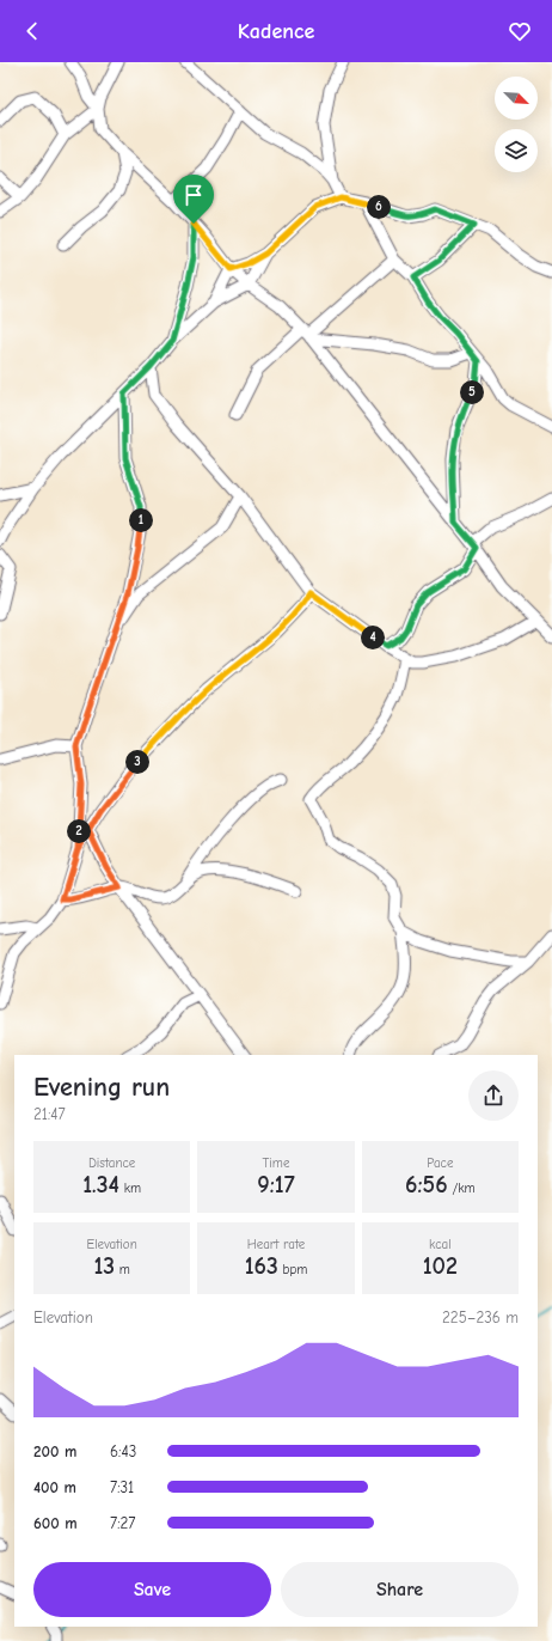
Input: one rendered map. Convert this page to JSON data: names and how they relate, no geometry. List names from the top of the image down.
{
  "north": "bottom right",
  "page": {
    "header": "Kadence",
    "pins": [
      "6",
      "5",
      "1",
      "4",
      "3",
      "2"
    ],
    "heading": ["Evening run", "21:47"],
    "stats": [
      ["Distance", "1.34 km"],
      ["Time", "9:17"],
      ["Pace", "6:56 /km"],
      ["Elevation", "13 m"],
      ["Heart rate", "163 bpm"],
      ["kcal", "102"]
    ],
    "chart": ["Elevation", "225–236 m"],
    "list": [
      {
        "name": "200 m",
        "note": "6:43"
      },
      {
        "name": "400 m",
        "note": "7:31"
      },
      {
        "name": "600 m",
        "note": "7:27"
      }
    ],
    "buttons": ["Save", "Share"]
  }
}
